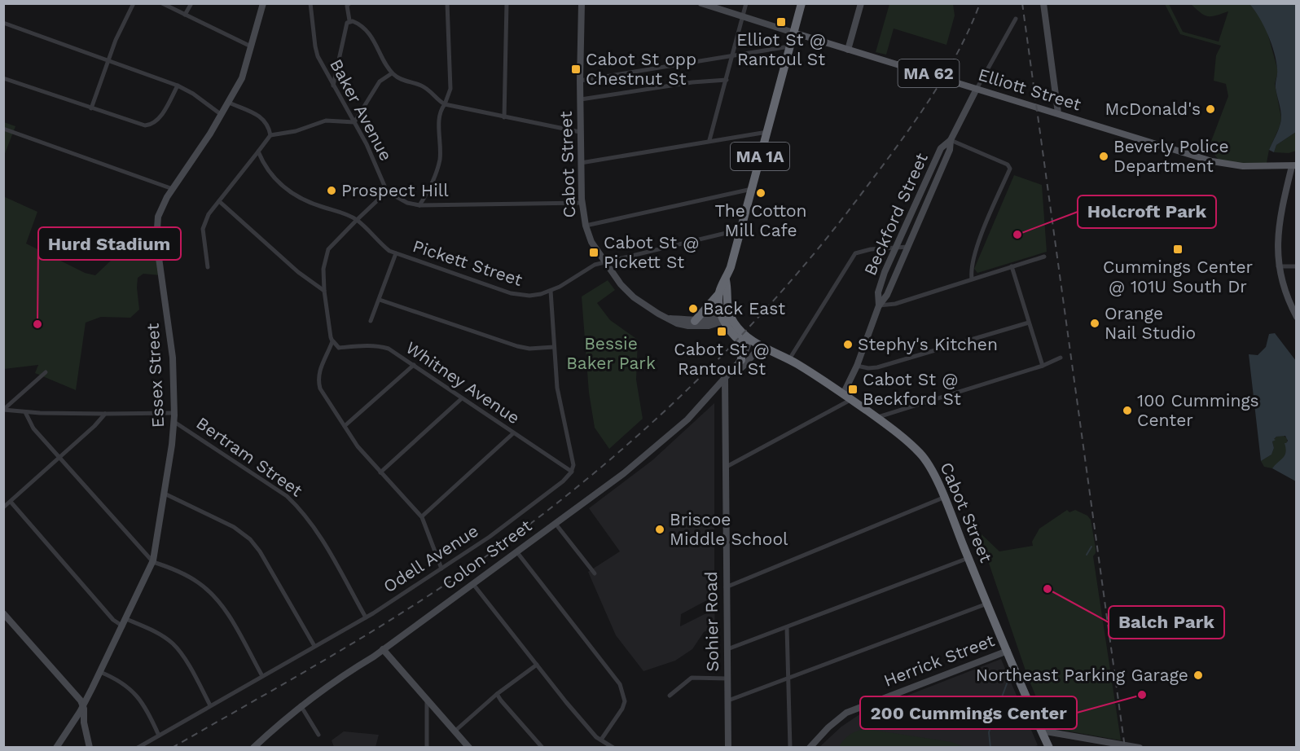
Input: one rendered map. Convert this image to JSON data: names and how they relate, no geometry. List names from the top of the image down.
{
  "streets": {
    "highway": ["MA 1A", "Cabot Street"],
    "main road": [
      "MA 62",
      "Elliott Street",
      "Beckford Street",
      "Essex Street",
      "Colon Street",
      "Sohier Road",
      "Herrick Street"
    ],
    "street": [
      "Baker Avenue",
      "Pickett Street",
      "Whitney Avenue",
      "Bertram Street",
      "Odell Avenue"
    ]
  },
  "crossings": [
    ["Elliott Street", "MA 1A"],
    ["Elliott Street", "Beckford Street"],
    ["MA 1A", "Cabot Street"],
    ["MA 1A", "Pickett Street"],
    ["Cabot Street", "Beckford Street"],
    ["Cabot Street", "Pickett Street"],
    ["Cabot Street", "Colon Street"],
    ["Cabot Street", "Herrick Street"],
    ["Essex Street", "Bertram Street"],
    ["Whitney Avenue", "Odell Avenue"],
    ["Bertram Street", "Odell Avenue"],
    ["Colon Street", "Sohier Road"]
  ],
  "parks": ["Bessie Baker Park"],
  "places": {
    "transit": [
      "Elliot St @ Rantoul St",
      "Cabot St opp Chestnut St",
      "Cummings Center @ 101U South Dr",
      "Cabot St @ Pickett St",
      "Cabot St @ Rantoul St",
      "Cabot St @ Beckford St"
    ],
    "other": [
      "McDonald's",
      "Beverly Police Department",
      "Prospect Hill",
      "The Cotton Mill Cafe",
      "Holcroft Park",
      "Back East",
      "Orange Nail Studio",
      "Hurd Stadium",
      "Stephy's Kitchen",
      "100 Cummings Center",
      "Briscoe Middle School",
      "Balch Park",
      "Northeast Parking Garage",
      "200 Cummings Center"
    ]
  }
}
